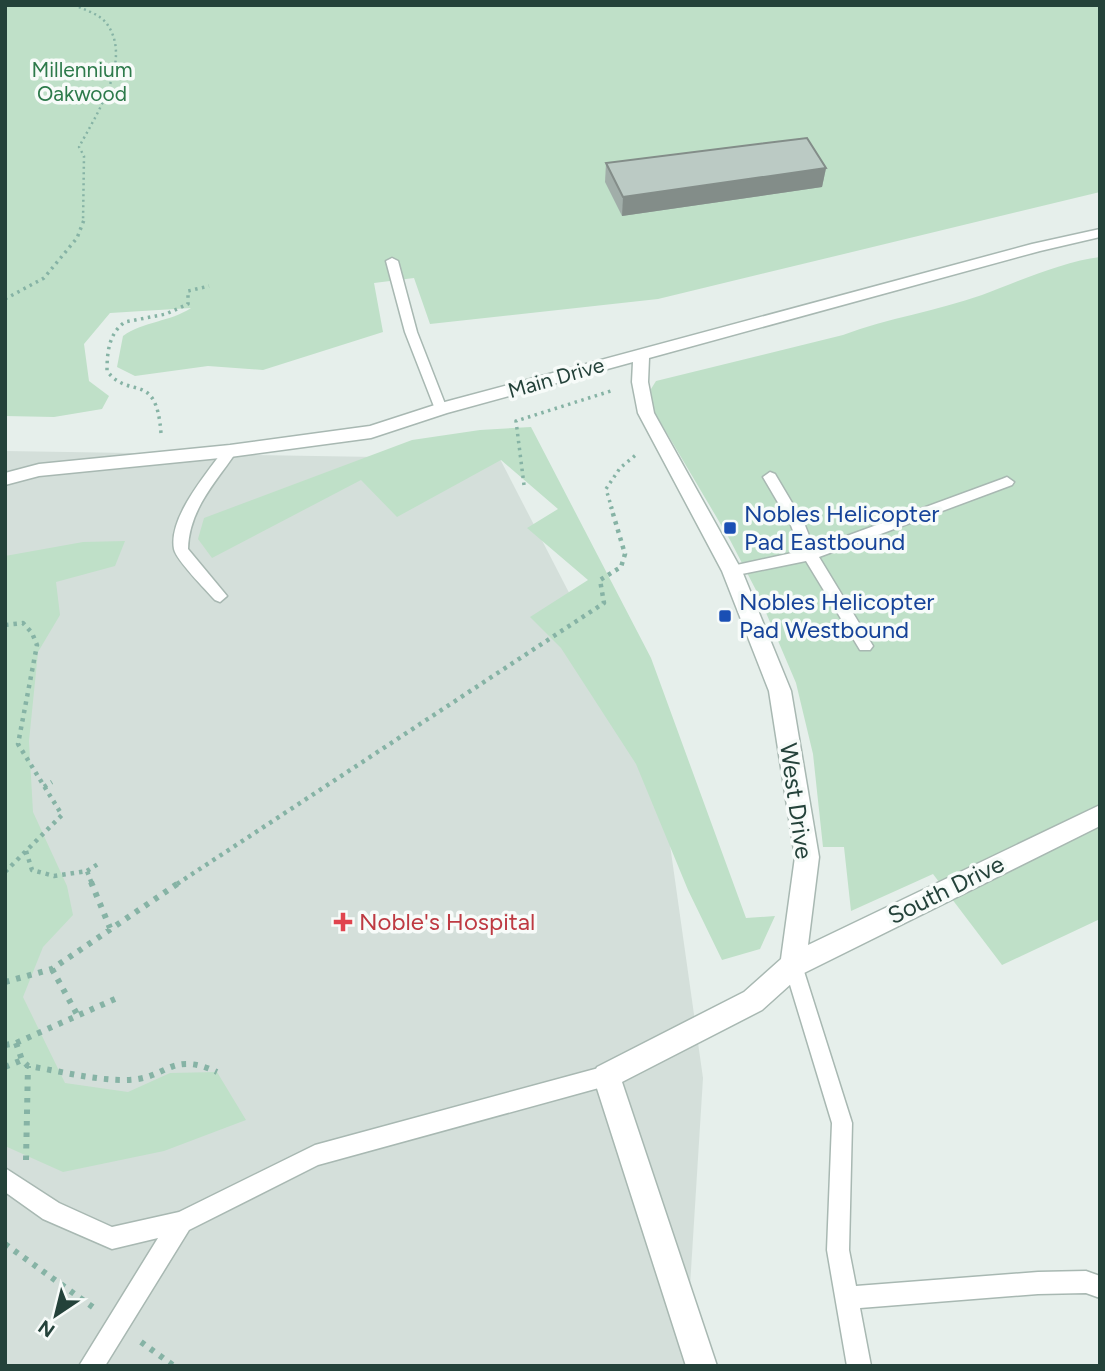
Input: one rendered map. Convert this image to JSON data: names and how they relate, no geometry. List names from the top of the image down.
{
  "streets": {
    "street": ["Main Drive", "West Drive", "South Drive"]
  },
  "crossings": [
    ["Main Drive", "West Drive"],
    ["West Drive", "South Drive"]
  ],
  "parks": ["Millennium Oakwood"],
  "places": {
    "transit": ["Nobles Helicopter Pad Eastbound", "Nobles Helicopter Pad Westbound"],
    "health": ["Noble's Hospital"]
  },
  "north": "bottom left"
}
